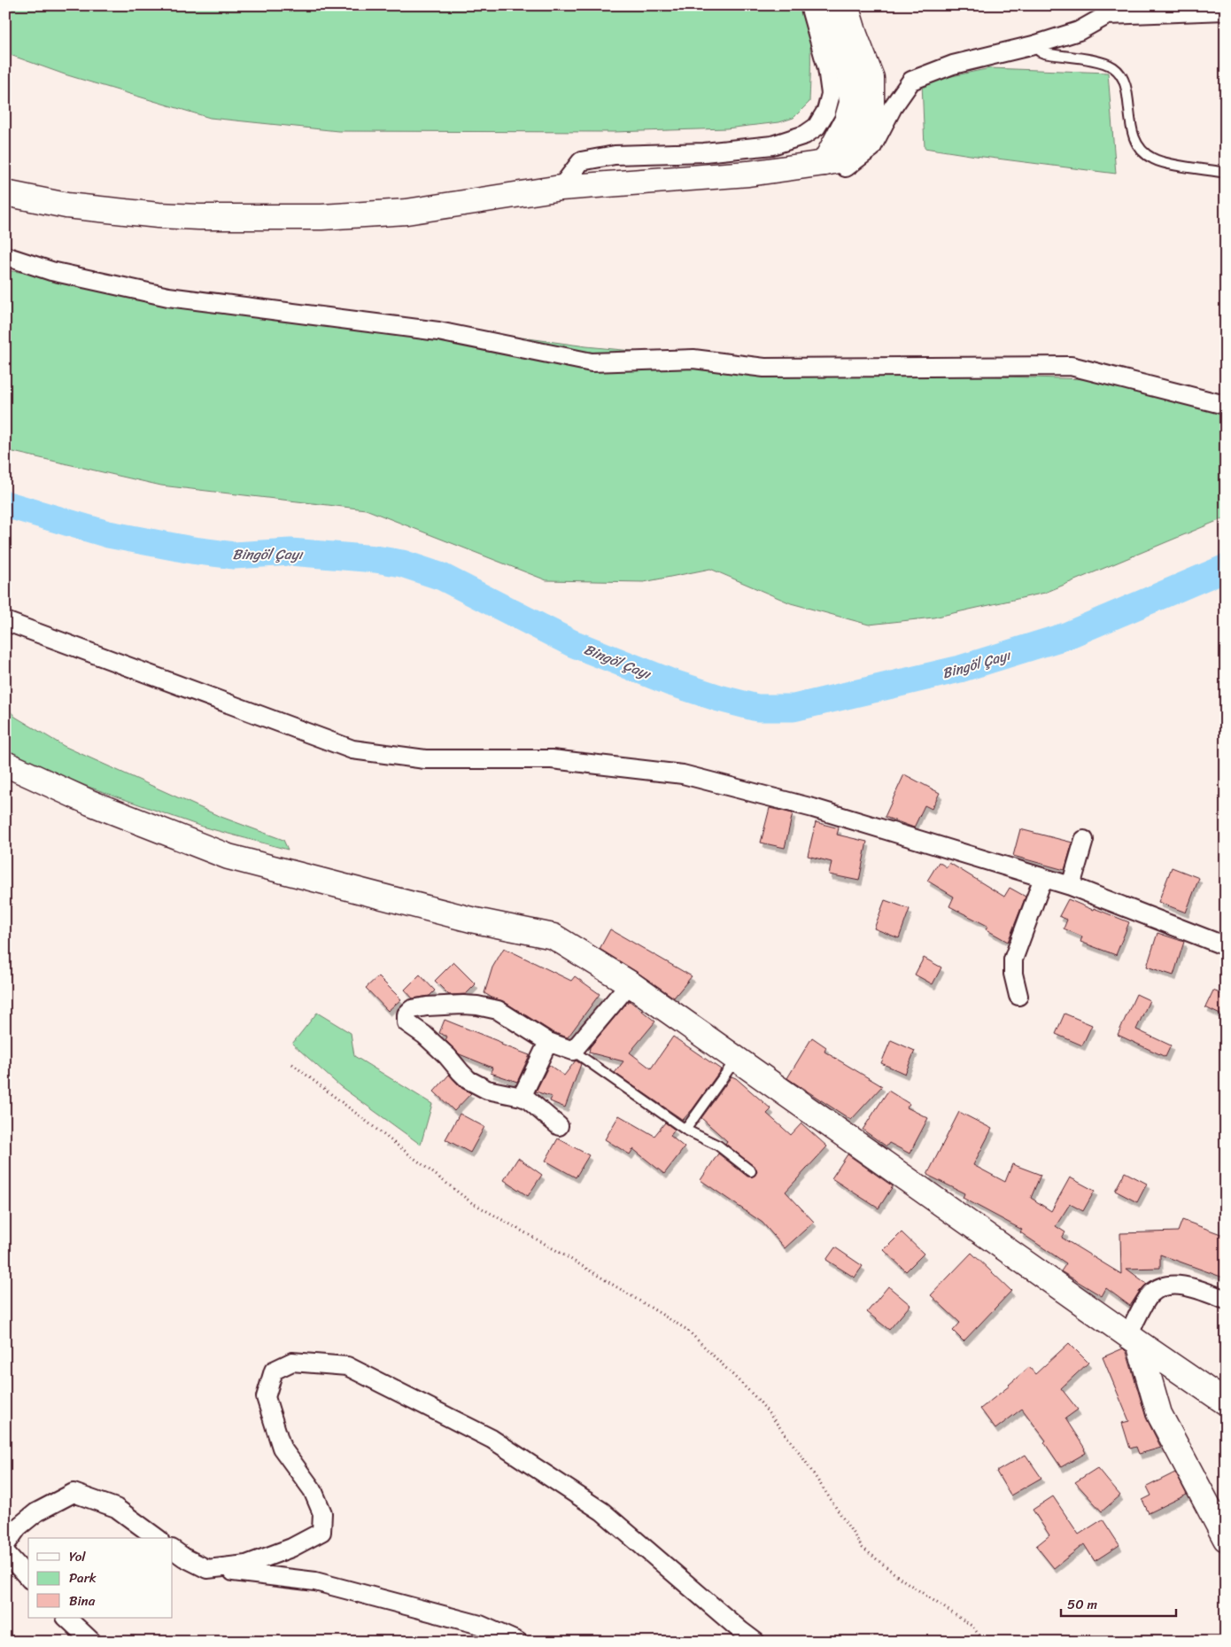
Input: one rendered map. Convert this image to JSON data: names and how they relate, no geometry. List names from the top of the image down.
{
  "water": ["Bingöl Çayı"],
  "legend": ["Yol", "Park", "Bina"],
  "scale_bar": "50 m"
}
